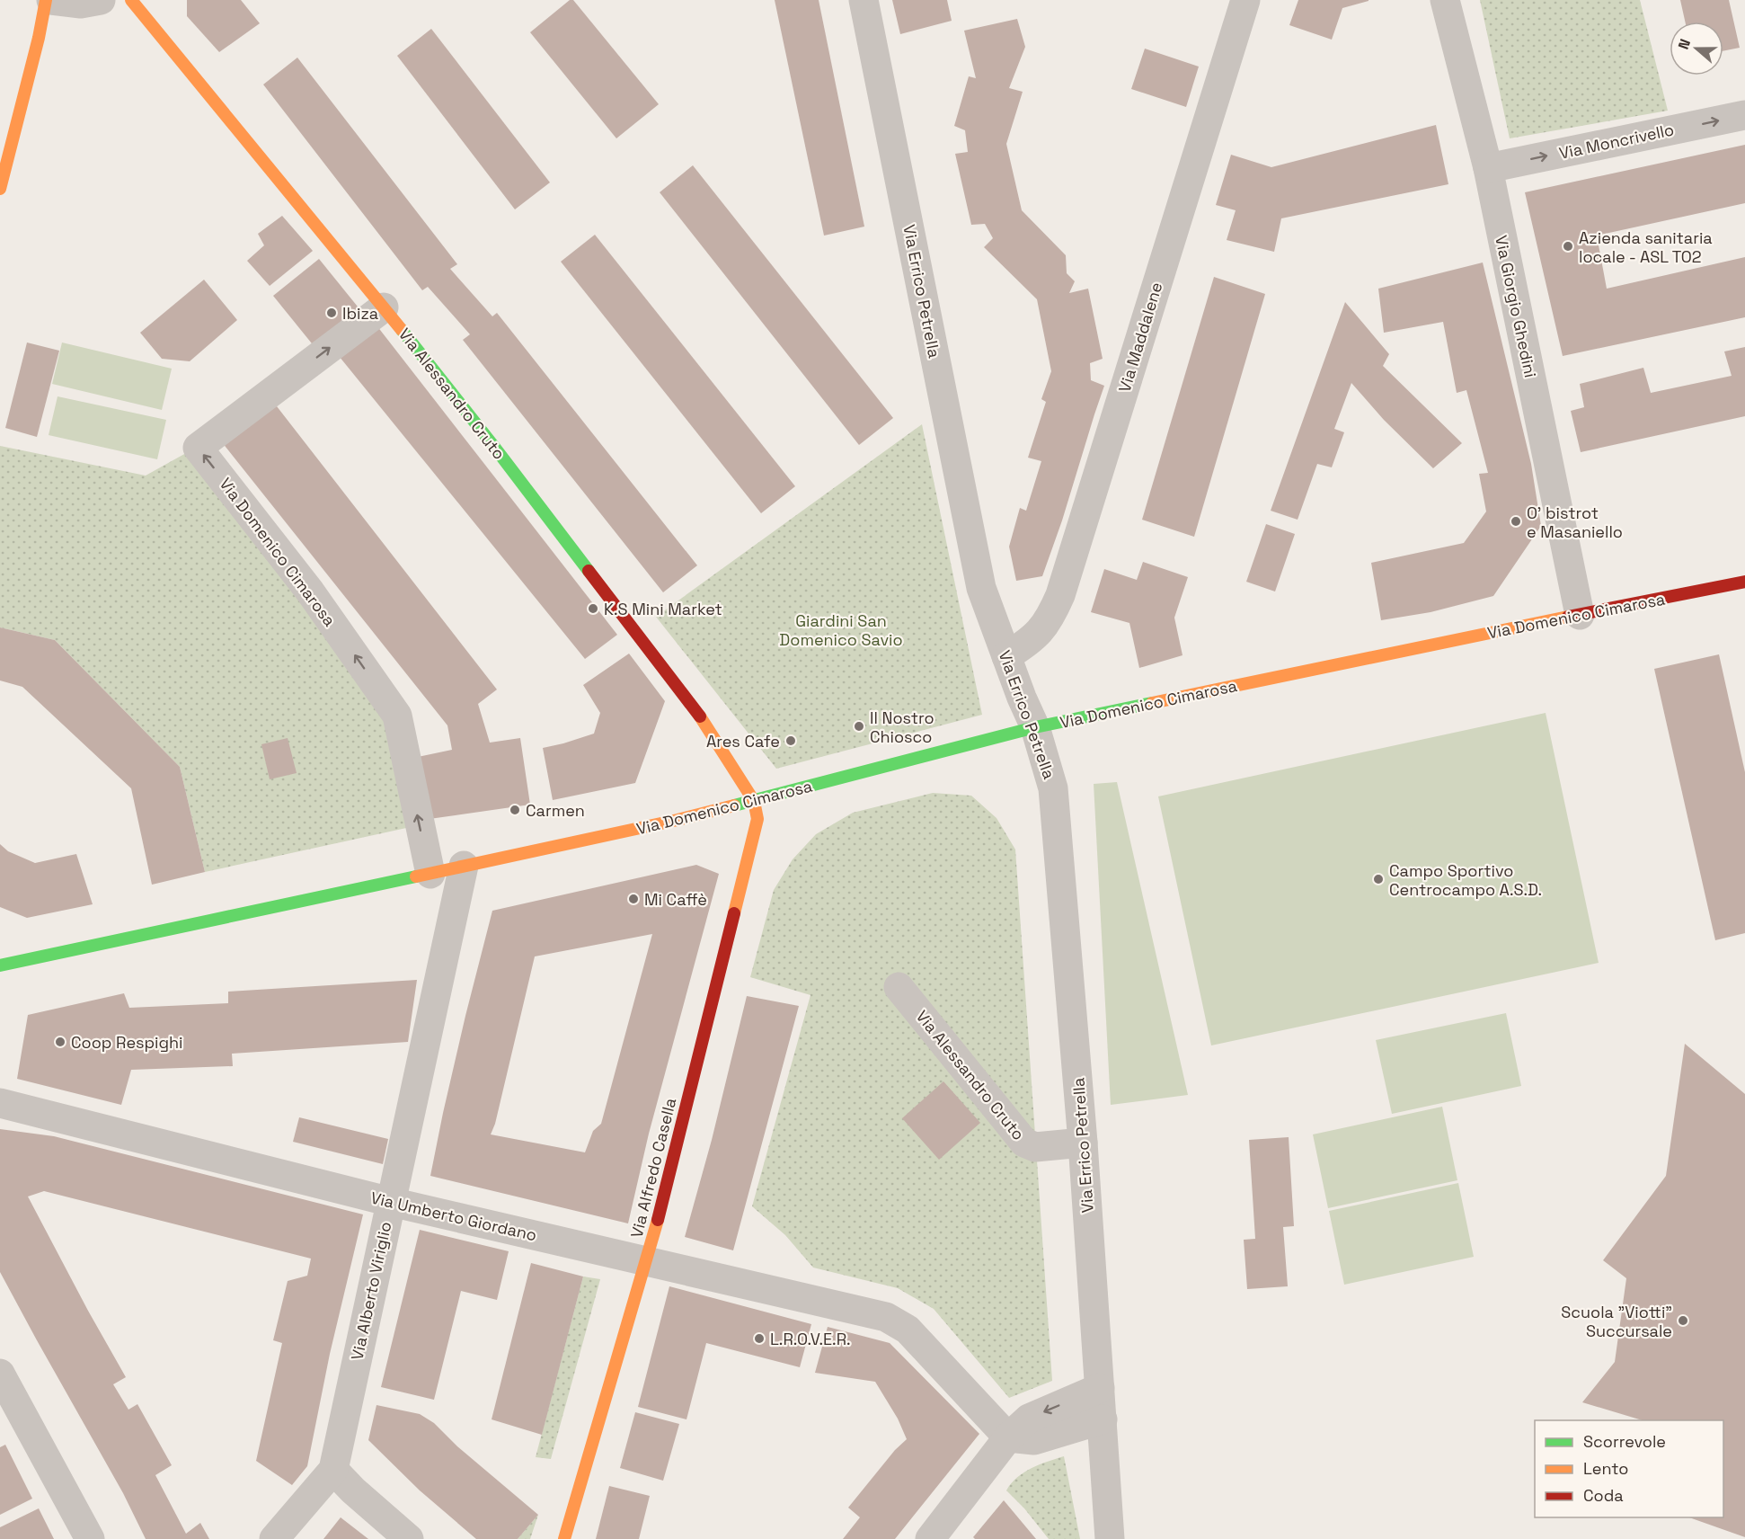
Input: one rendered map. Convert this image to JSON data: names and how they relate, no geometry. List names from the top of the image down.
{
  "streets": {
    "street": [
      "Via Moncrivello",
      "Via Errico Petrella",
      "Via Giorgio Ghedini",
      "Via Maddalene",
      "Via Alessandro Cruto",
      "Via Domenico Cimarosa",
      "Via Alfredo Casella",
      "Via Umberto Giordano",
      "Via Alberto Viriglio"
    ]
  },
  "crossings": [
    ["Via Moncrivello", "Via Giorgio Ghedini"],
    ["Via Errico Petrella", "Via Maddalene"],
    ["Via Errico Petrella", "Via Alessandro Cruto"],
    ["Via Errico Petrella", "Via Domenico Cimarosa"],
    ["Via Giorgio Ghedini", "Via Domenico Cimarosa"],
    ["Via Alessandro Cruto", "Via Domenico Cimarosa"],
    ["Via Alessandro Cruto", "Via Alfredo Casella"],
    ["Via Domenico Cimarosa", "Via Alfredo Casella"],
    ["Via Domenico Cimarosa", "Via Alberto Viriglio"],
    ["Via Alfredo Casella", "Via Umberto Giordano"],
    ["Via Umberto Giordano", "Via Alberto Viriglio"]
  ],
  "one_way": ["Via Moncrivello"],
  "parks": ["Giardini San Domenico Savio"],
  "places": [
    "Azienda sanitaria locale - ASL TO2",
    "Ibiza",
    "O' bistrot e Masaniello",
    "K.S Mini Market",
    "Il Nostro Chiosco",
    "Ares Cafe",
    "Carmen",
    "Campo Sportivo Centrocampo A.S.D.",
    "Mi Caffè",
    "Coop Respighi",
    "Scuola \"Viotti\" Succursale",
    "L.R.O.V.E.R."
  ],
  "legend": ["Scorrevole", "Lento", "Coda"],
  "north": "left"
}
